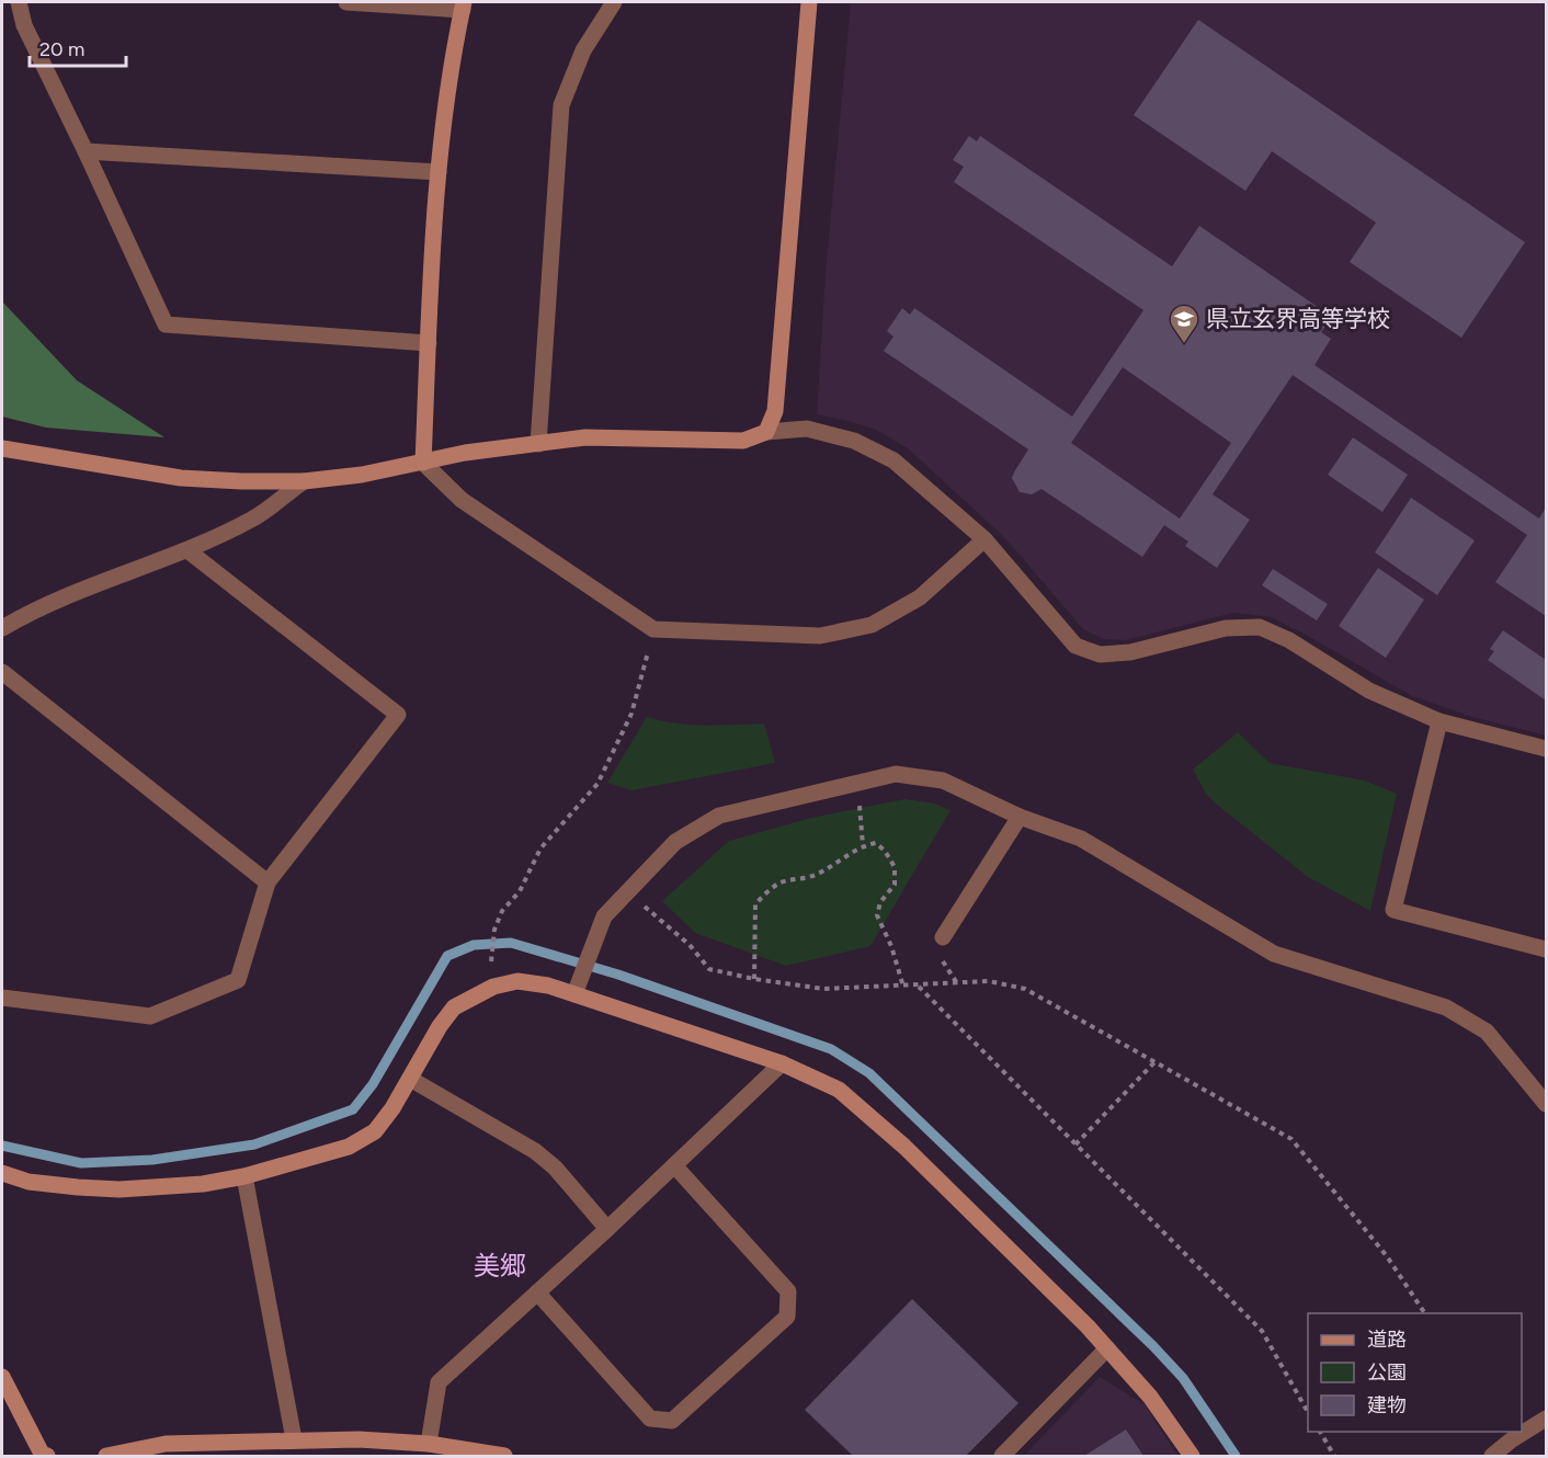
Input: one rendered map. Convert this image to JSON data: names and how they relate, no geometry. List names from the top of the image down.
{
  "districts": ["美郷"],
  "places": {
    "school or university": ["県立玄界高等学校"]
  },
  "legend": ["道路", "公園", "建物"],
  "scale_bar": "20 m"
}
